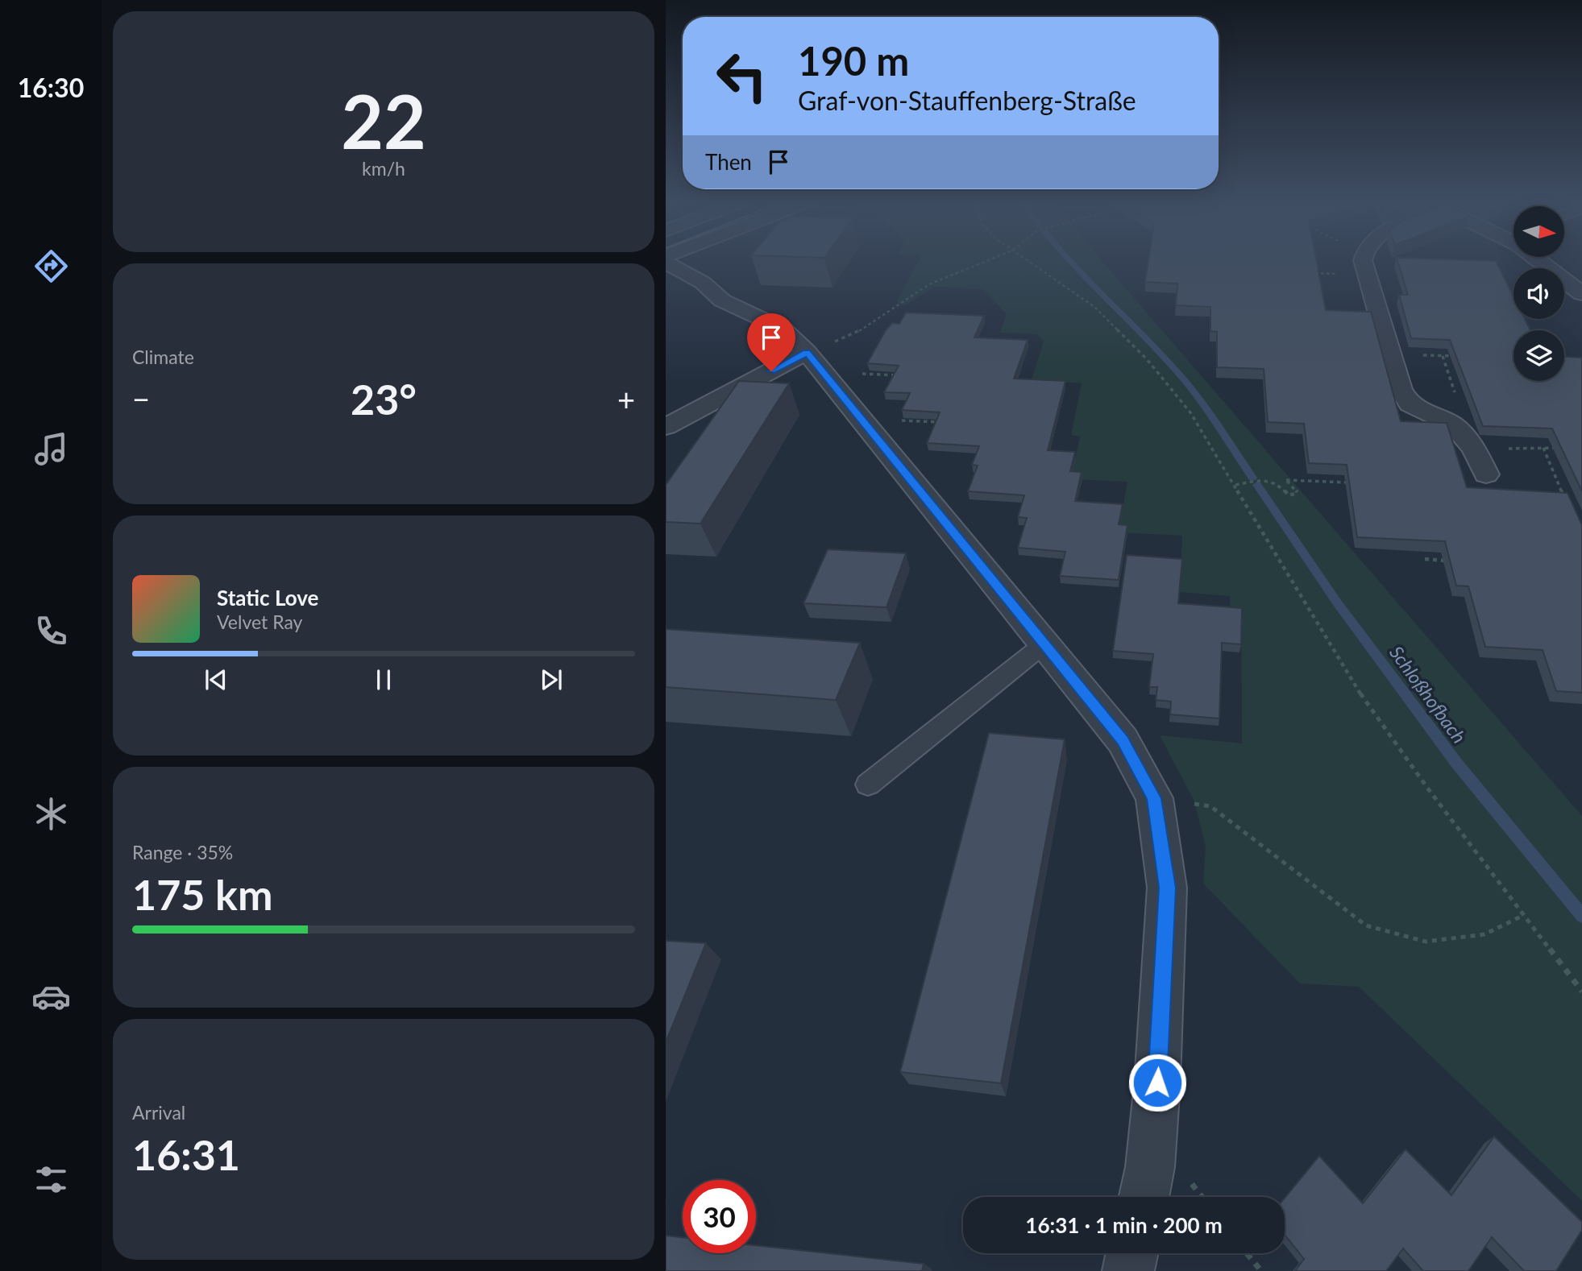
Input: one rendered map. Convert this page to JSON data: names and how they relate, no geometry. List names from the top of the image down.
{
  "water": ["Schloßhofbach"],
  "north": "right",
  "page": {
    "tabs": "16:30",
    "tile": [
      ["22", "km/h"],
      "Climate",
      ["Range · 35%", "175 km"],
      ["Arrival", "16:31"]
    ],
    "turn": ["190 m", "Graf-von-Stauffenberg-Straße"],
    "then": "Then",
    "heat": ["−", "23°", "+"],
    "song": ["Static Love", "Velvet Ray"],
    "limit": "30",
    "trip": "16:31 · 1 min · 200 m"
  }
}
